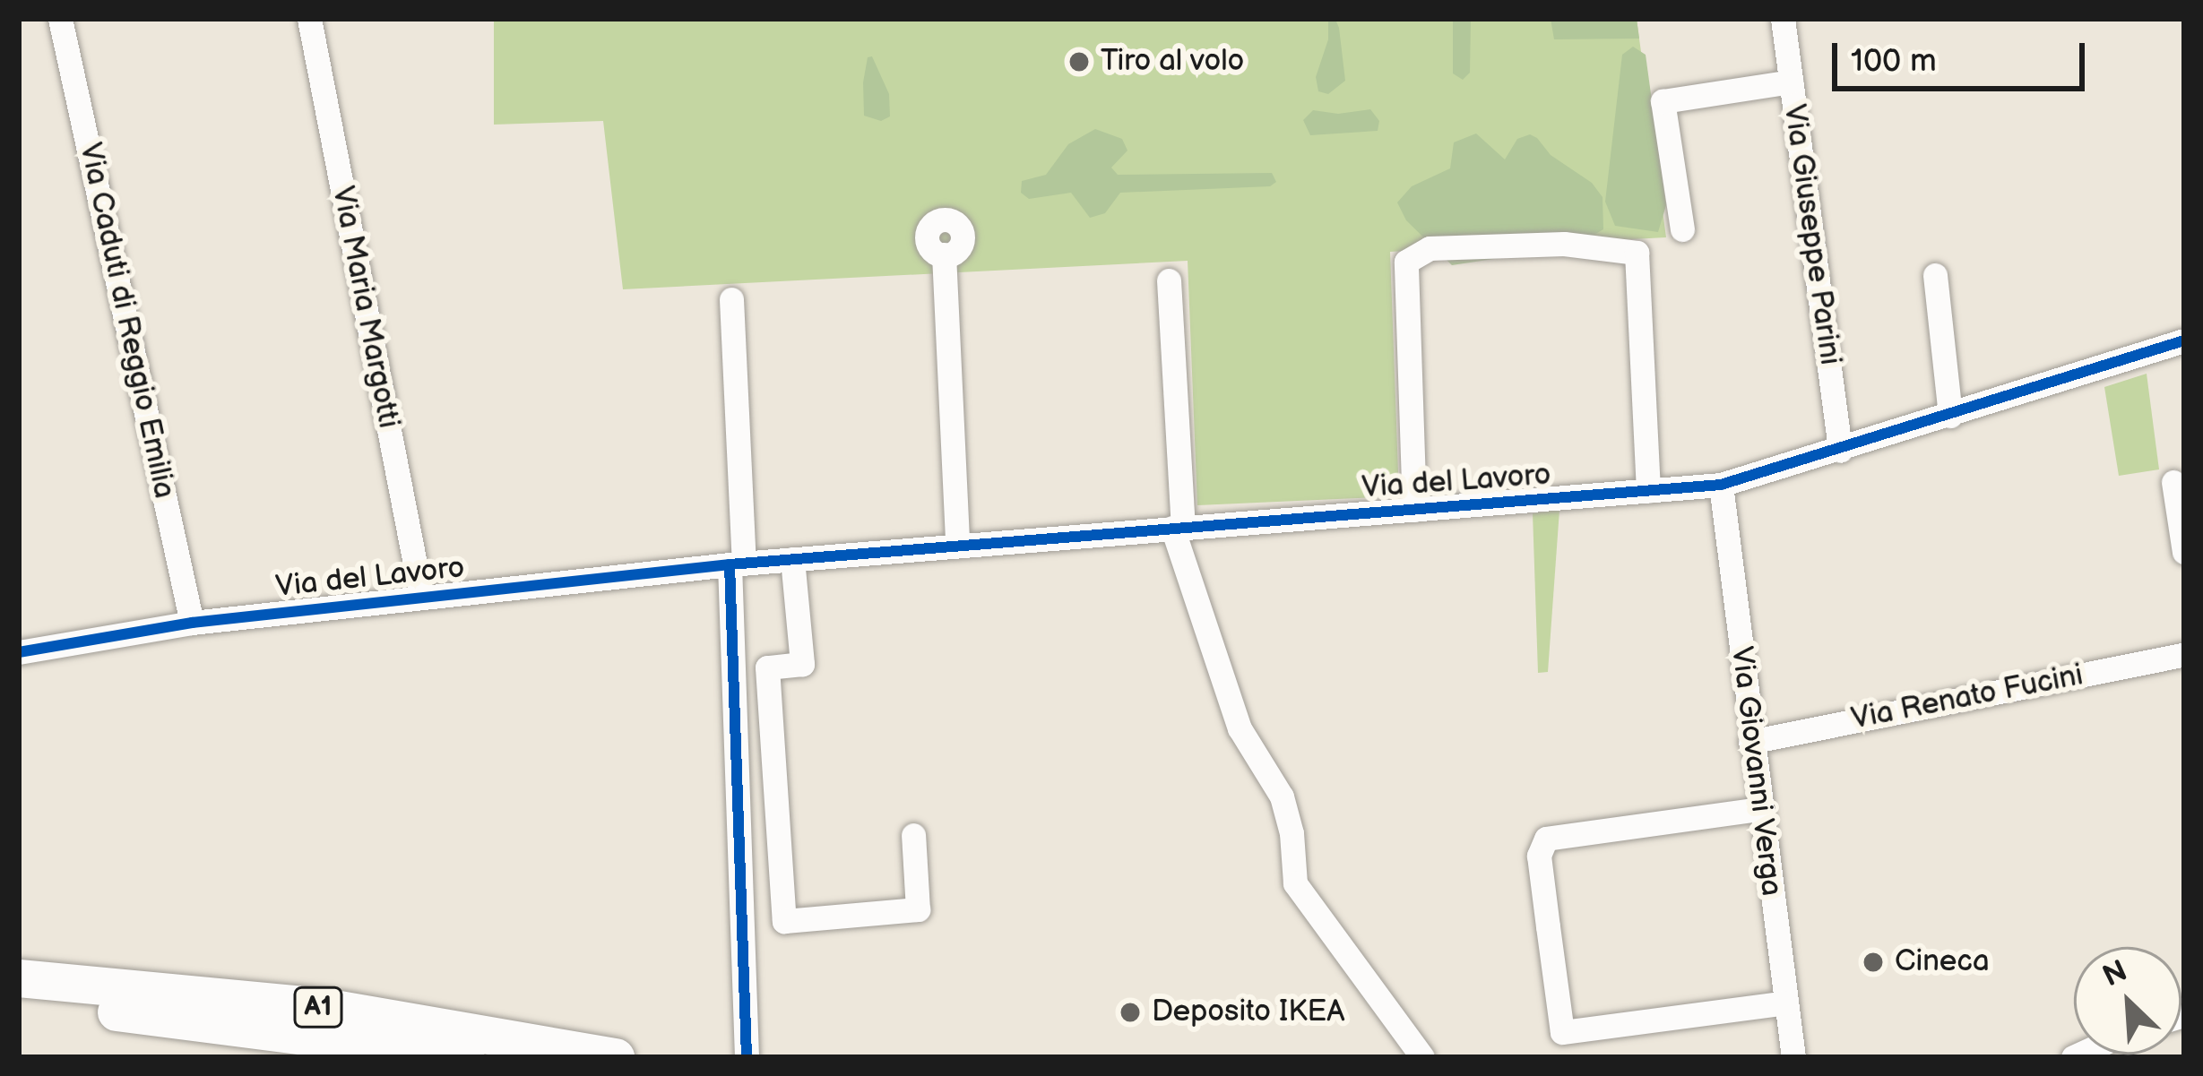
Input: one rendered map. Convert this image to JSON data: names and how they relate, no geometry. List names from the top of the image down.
{
  "streets": {
    "highway": ["A1"],
    "street": [
      "Via Giuseppe Parini",
      "Via Maria Margotti",
      "Via Caduti di Reggio Emilia",
      "Via del Lavoro",
      "Via Renato Fucini",
      "Via Giovanni Verga"
    ]
  },
  "crossings": [
    ["Via Giuseppe Parini", "Via del Lavoro"],
    ["Via Maria Margotti", "Via del Lavoro"],
    ["Via Caduti di Reggio Emilia", "Via del Lavoro"],
    ["Via del Lavoro", "Via Giovanni Verga"],
    ["Via Renato Fucini", "Via Giovanni Verga"]
  ],
  "places": ["Tiro al volo", "Cineca", "Deposito IKEA"],
  "scale_bar": "100 m",
  "north": "top left"
}
